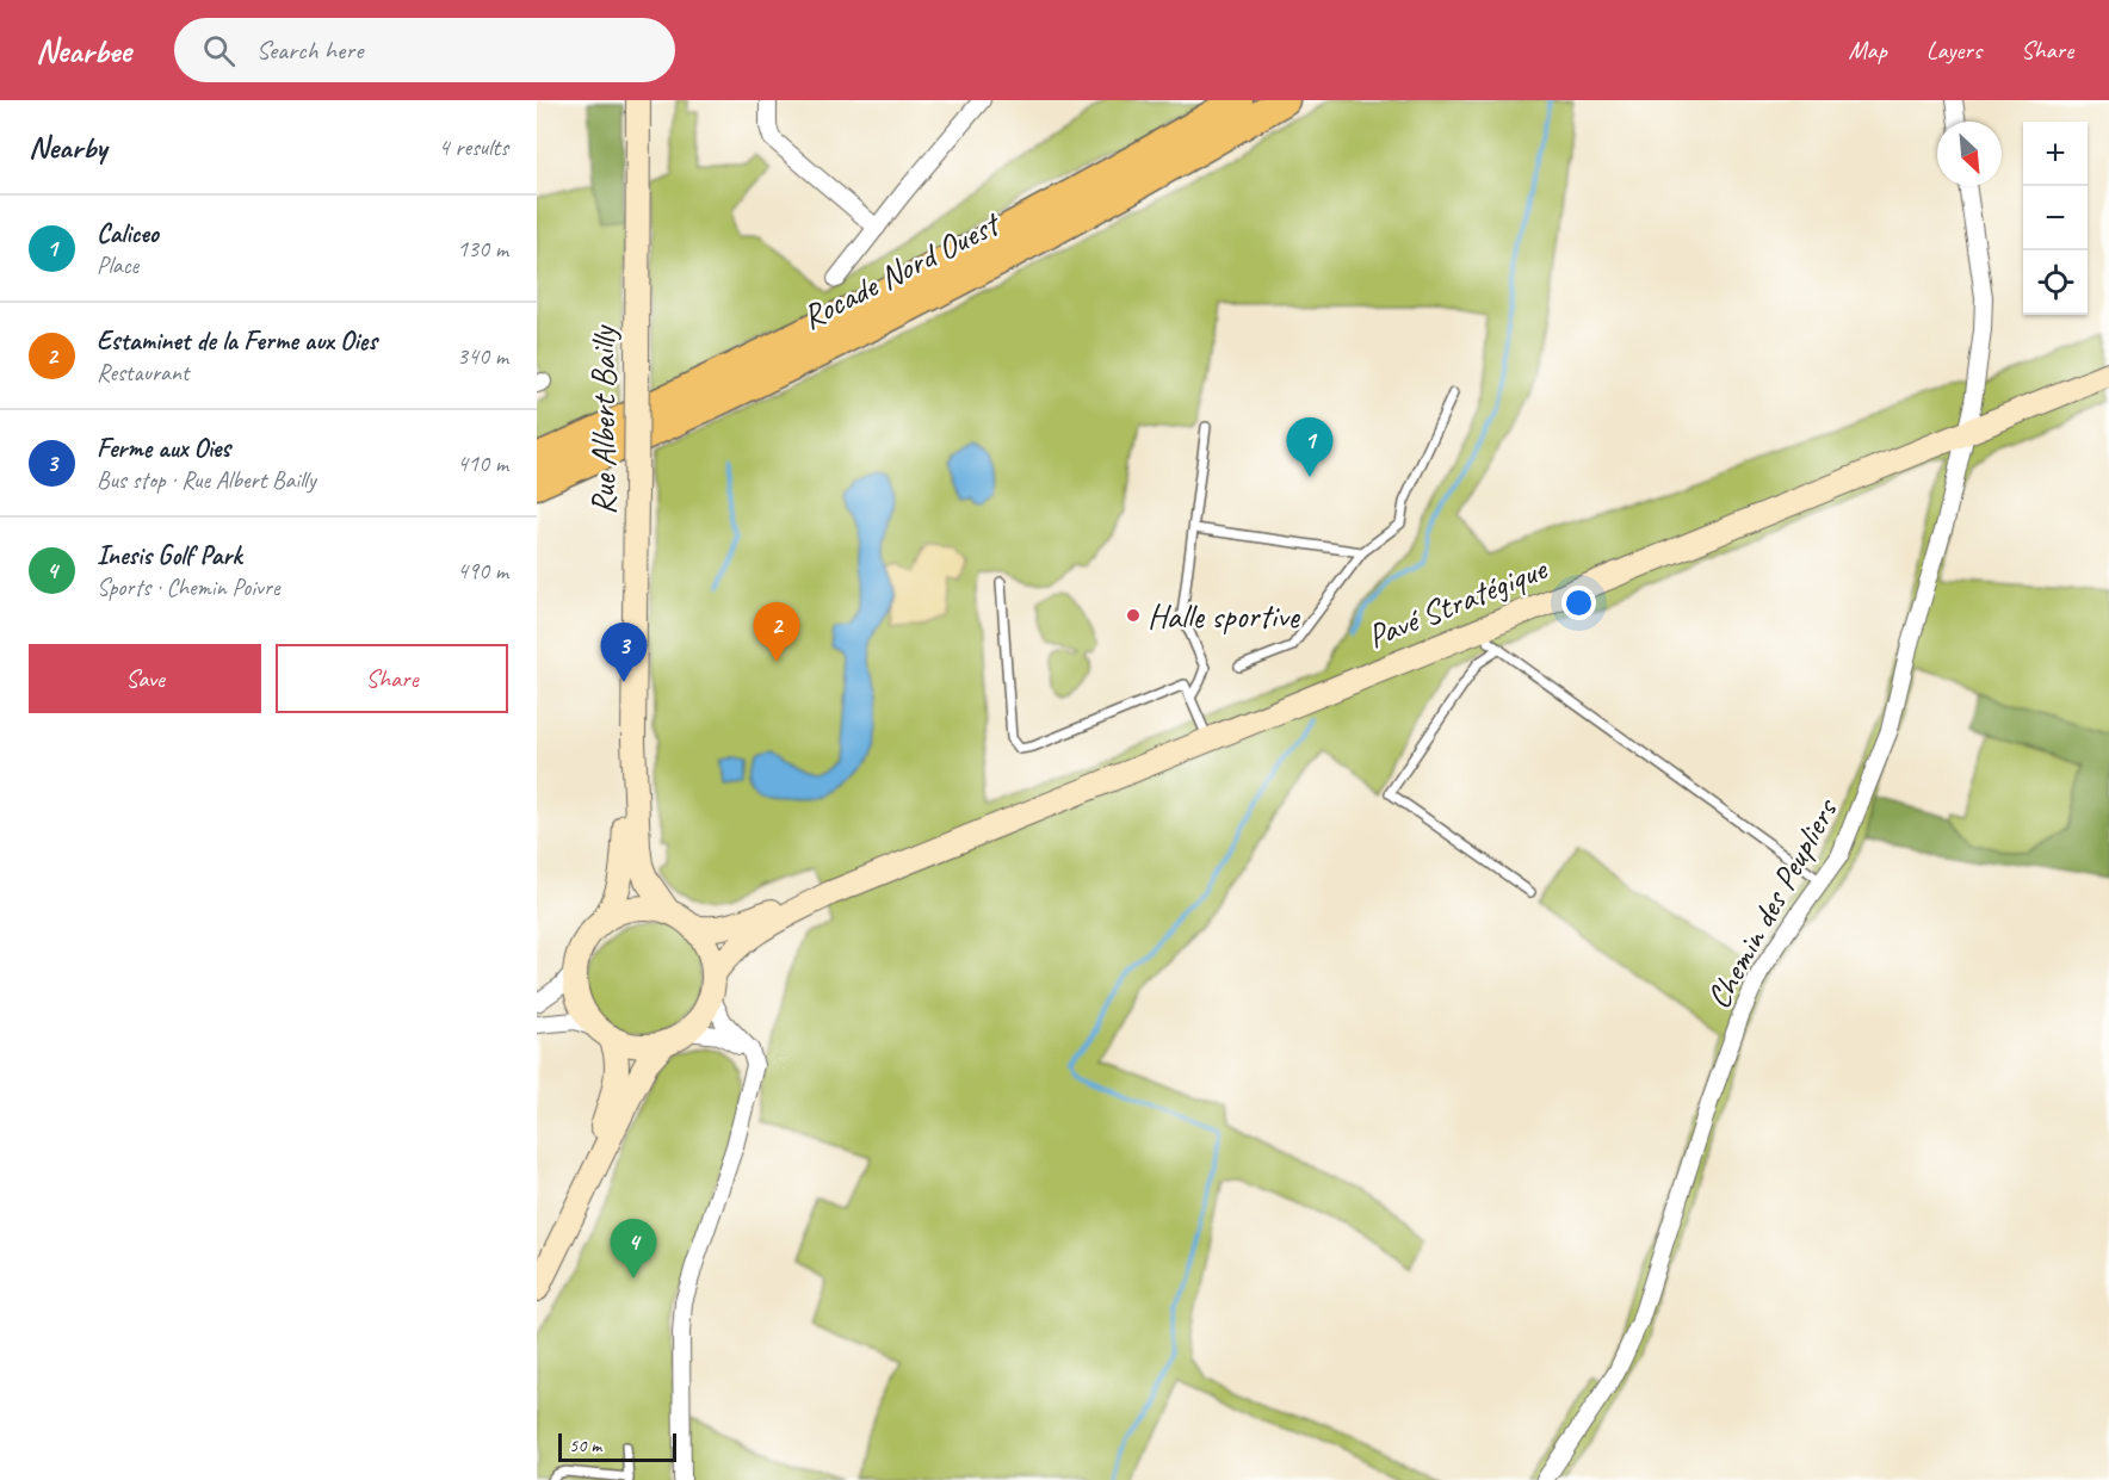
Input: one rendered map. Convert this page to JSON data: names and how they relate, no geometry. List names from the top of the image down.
{
  "streets": {
    "highway": ["Rocade Nord Ouest"],
    "main road": ["Rue Albert Bailly", "Pavé Stratégique"],
    "street": ["Chemin des Peupliers"]
  },
  "crossings": [
    ["Rue Albert Bailly", "Pavé Stratégique"],
    ["Pavé Stratégique", "Chemin des Peupliers"]
  ],
  "places": ["Halle sportive"],
  "scale_bar": "50 m",
  "north": "bottom right",
  "page": {
    "header": "Nearbee",
    "search": "Search here",
    "nav": ["Map", "Layers", "Share"],
    "heading": ["Nearby", "4 results"],
    "map_buttons": ["+", "−"],
    "list": [
      {
        "mark": "1",
        "name": "Caliceo",
        "note": "Place",
        "value": "130 m"
      },
      {
        "mark": "2",
        "name": "Estaminet de la Ferme aux Oies",
        "note": "Restaurant",
        "value": "340 m"
      },
      {
        "mark": "3",
        "name": "Ferme aux Oies",
        "note": "Bus stop · Rue Albert Bailly",
        "value": "410 m"
      },
      {
        "mark": "4",
        "name": "Inesis Golf Park",
        "note": "Sports · Chemin Poivre",
        "value": "490 m"
      }
    ],
    "pins": [
      "1",
      "2",
      "3",
      "4"
    ],
    "buttons": ["Save", "Share"],
    "scale": "50 m"
  }
}
